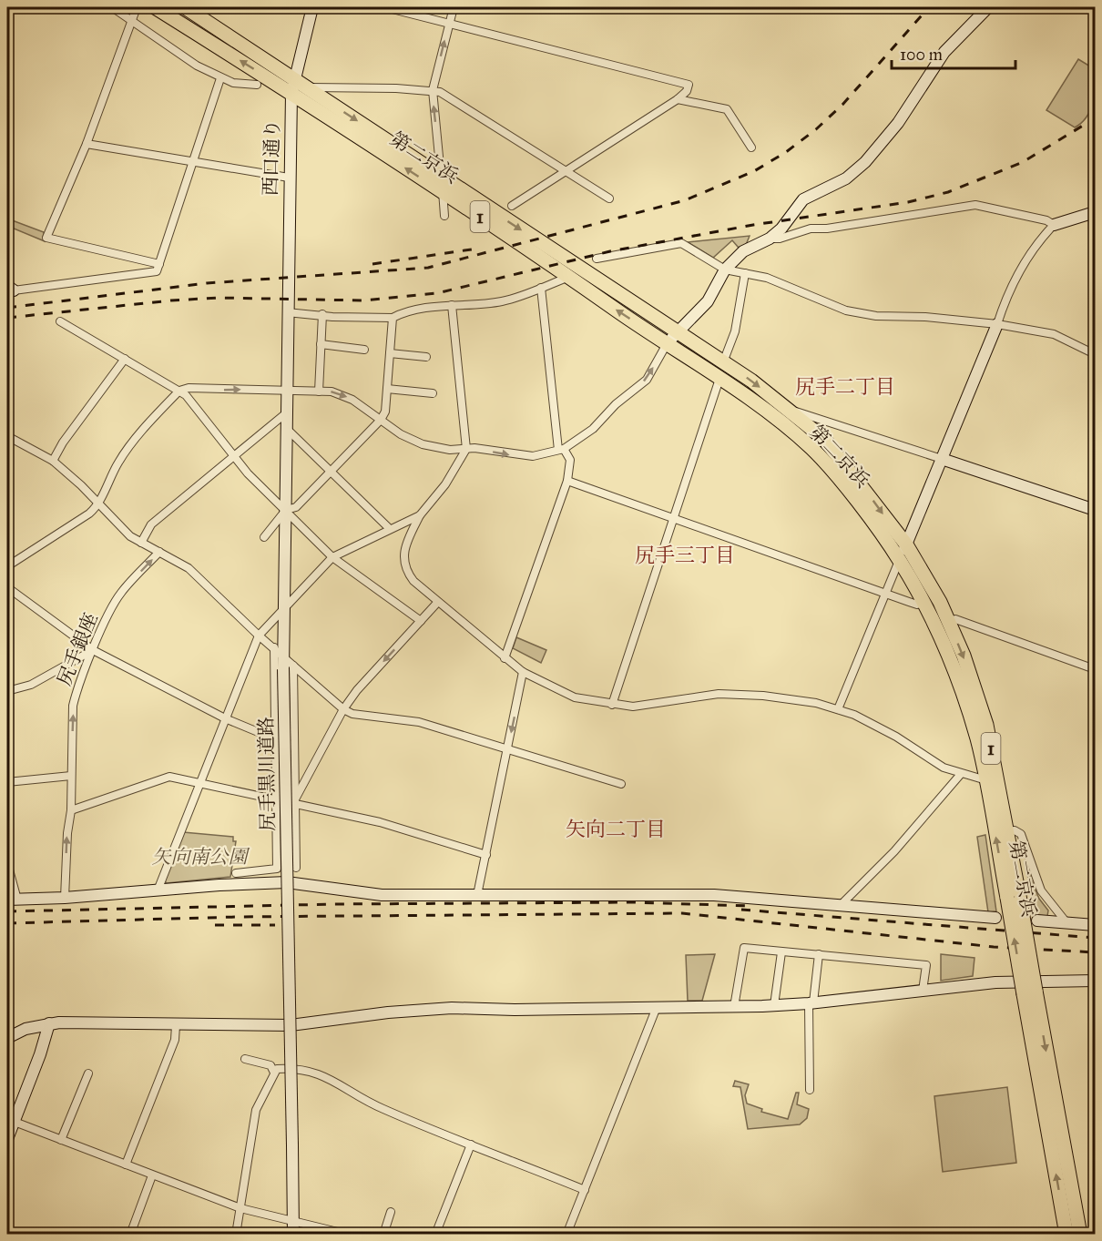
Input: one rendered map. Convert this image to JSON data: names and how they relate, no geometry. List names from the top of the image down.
{
  "streets": {
    "highway": ["第二京浜", "1"],
    "street": ["西口通り", "尻手銀座", "尻手黒川道路"]
  },
  "crossings": [
    ["西口通り", "第二京浜"],
    ["西口通り", "尻手黒川道路"]
  ],
  "one_way": ["尻手銀座"],
  "districts": ["尻手二丁目", "尻手三丁目", "矢向二丁目"],
  "parks": ["矢向南公園"],
  "scale_bar": "100 m"
}
